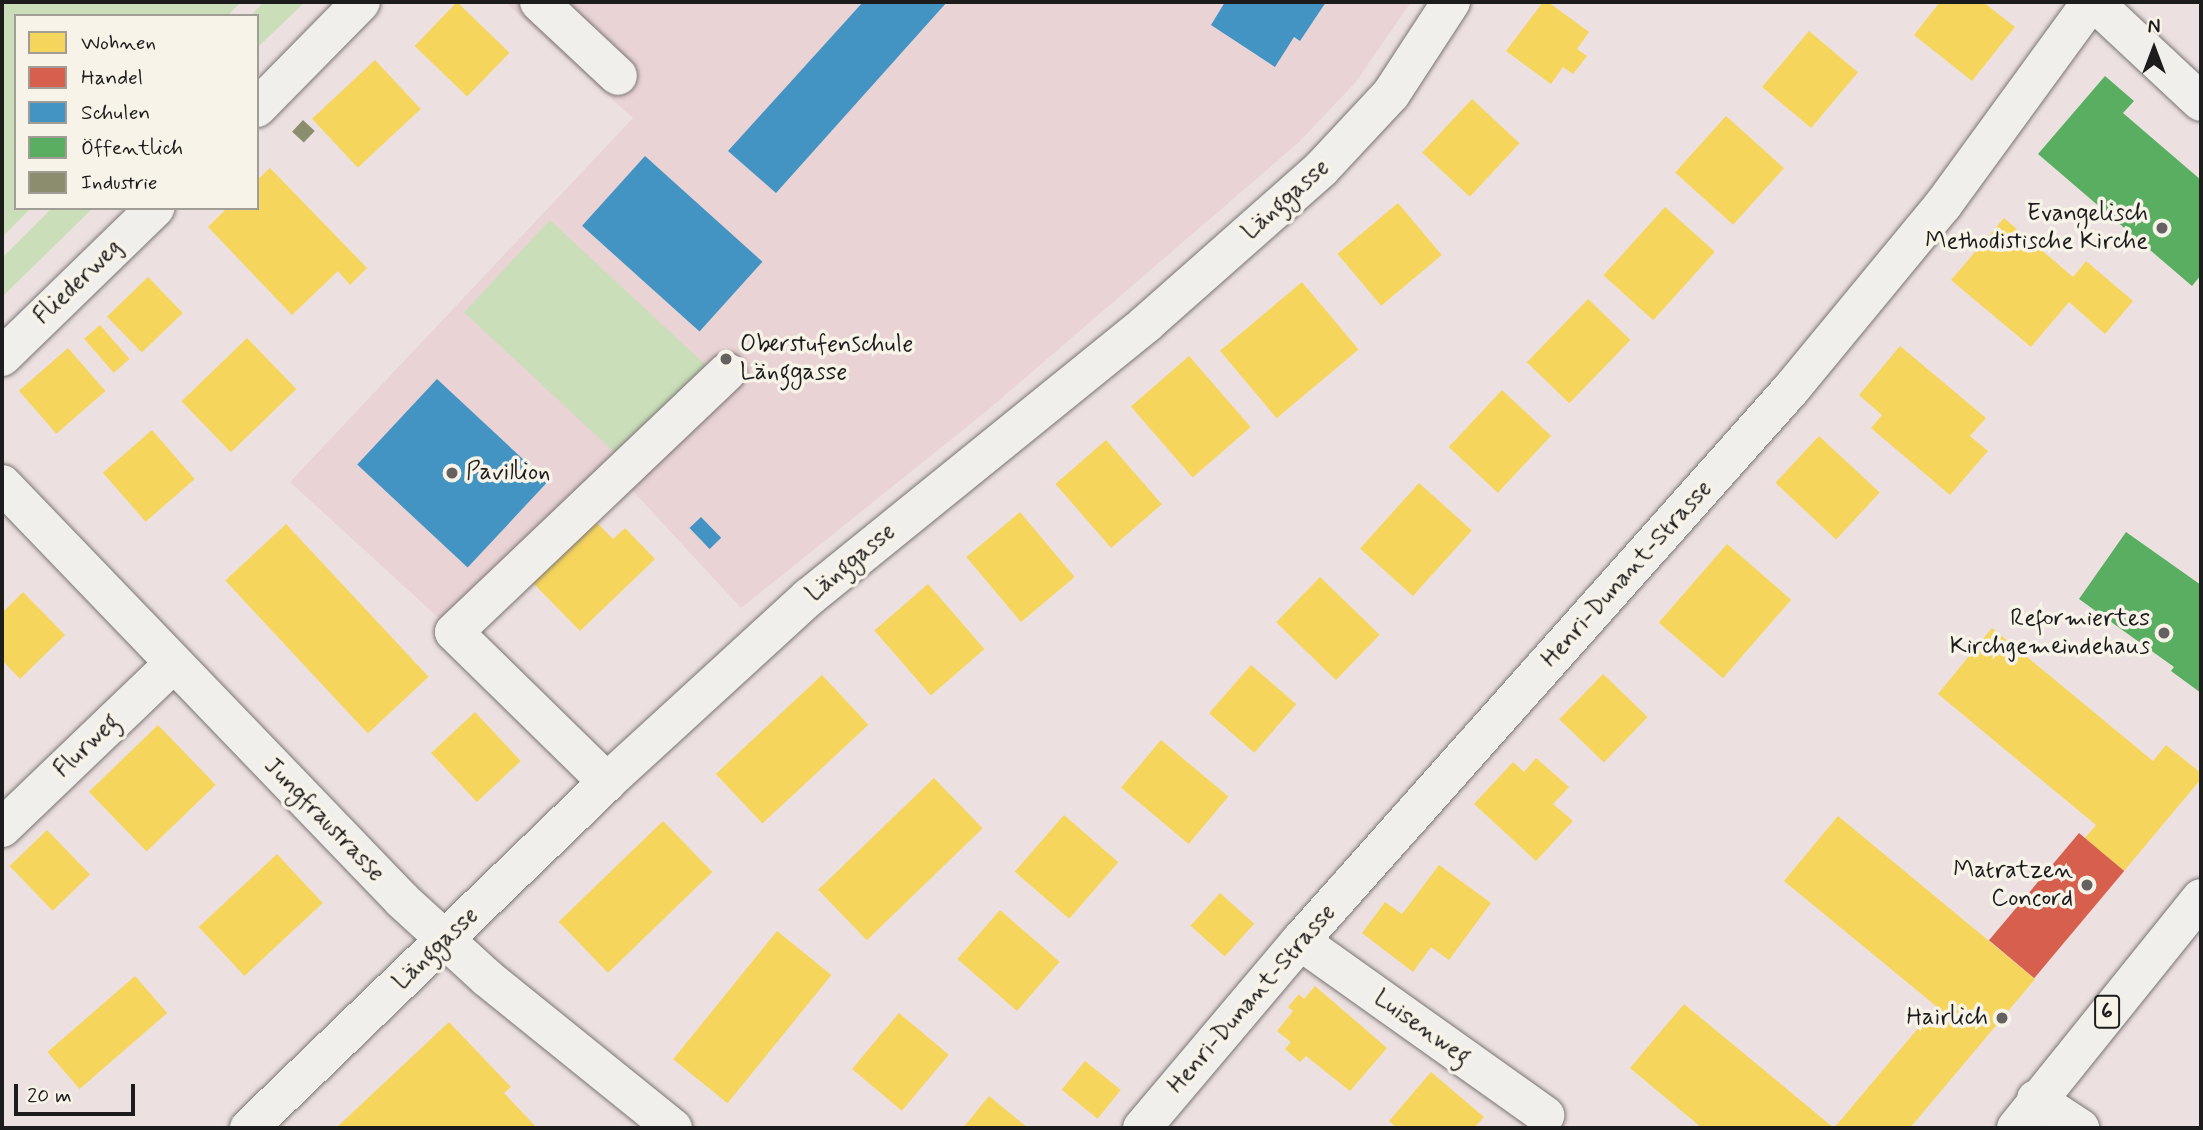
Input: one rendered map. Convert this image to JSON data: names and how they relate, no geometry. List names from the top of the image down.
{
  "streets": {
    "street": [
      "Länggasse",
      "Fliederweg",
      "Henri-Dunant-Strasse",
      "Flurweg",
      "Jungfraustrasse",
      "6",
      "Luisenweg"
    ]
  },
  "crossings": [
    ["Länggasse", "Jungfraustrasse"],
    ["Henri-Dunant-Strasse", "Luisenweg"],
    ["Flurweg", "Jungfraustrasse"]
  ],
  "places": [
    "Evangelisch Methodistische Kirche",
    "Oberstufenschule Länggasse",
    "Pavillion",
    "Reformiertes Kirchgemeindehaus",
    "Matratzen Concord",
    "Hairlich"
  ],
  "legend": [
    "Wohnen",
    "Handel",
    "Schulen",
    "Öffentlich",
    "Industrie"
  ],
  "scale_bar": "20 m",
  "north": "top"
}
